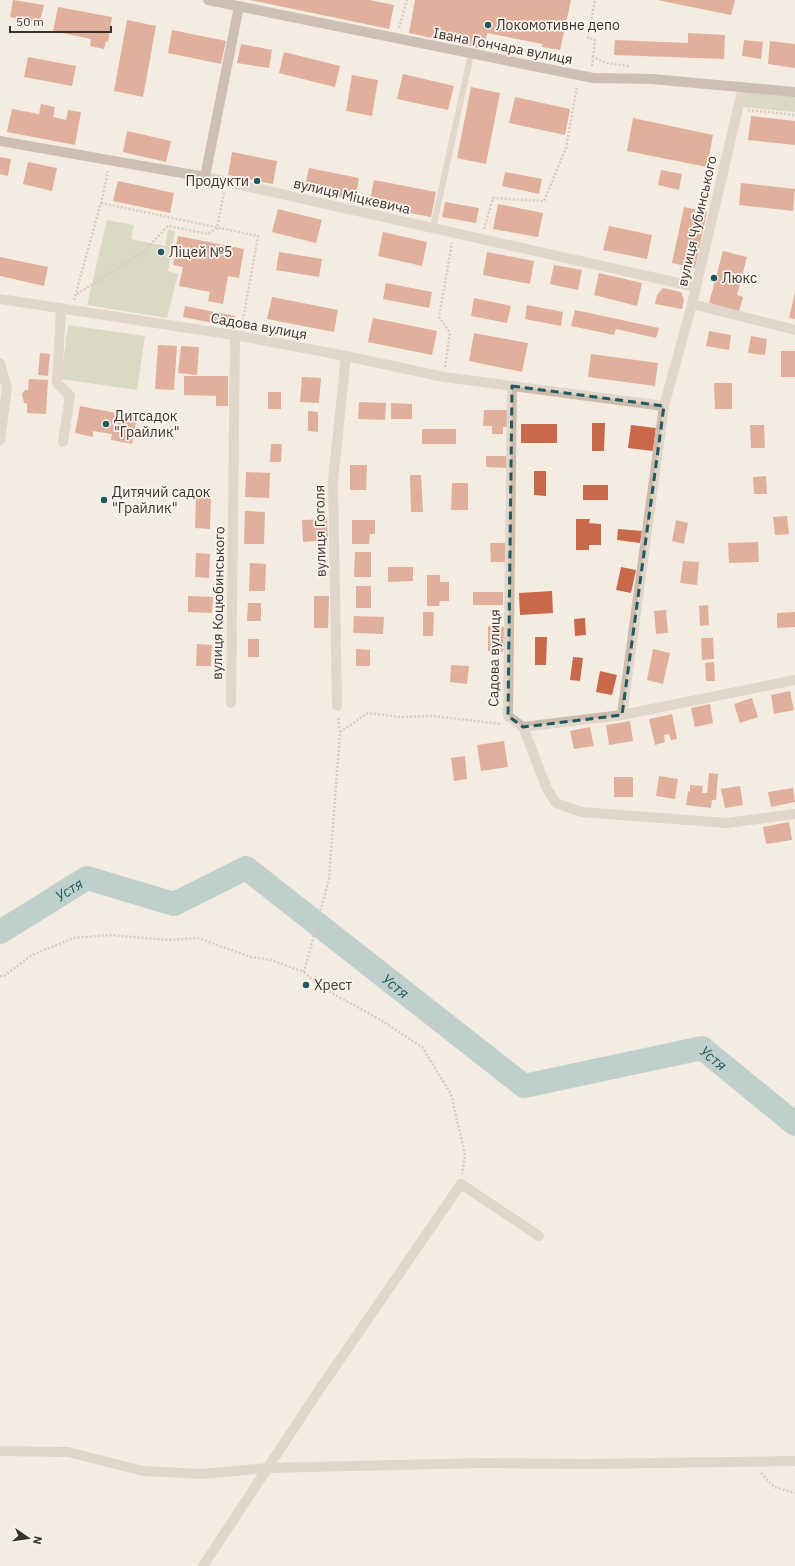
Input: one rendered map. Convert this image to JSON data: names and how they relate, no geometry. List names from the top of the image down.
{
  "streets": {
    "street": [
      "Івана Гончара вулиця",
      "вулиця Міцкевича",
      "вулиця Чубинського",
      "Садова вулиця",
      "вулиця Гоголя",
      "вулиця Коцюбинського"
    ]
  },
  "crossings": [
    ["Івана Гончара вулиця", "вулиця Чубинського"],
    ["вулиця Міцкевича", "вулиця Чубинського"],
    ["Садова вулиця", "вулиця Гоголя"],
    ["Садова вулиця", "вулиця Коцюбинського"]
  ],
  "water": ["Устя"],
  "places": [
    "Локомотивне депо",
    "Продукти",
    "Ліцей №5",
    "Люкс",
    "Дитсадок \"Грайлик\"",
    "Дитячий садок \"Грайлик\"",
    "Хрест"
  ],
  "scale_bar": "50 m",
  "north": "right"
}
